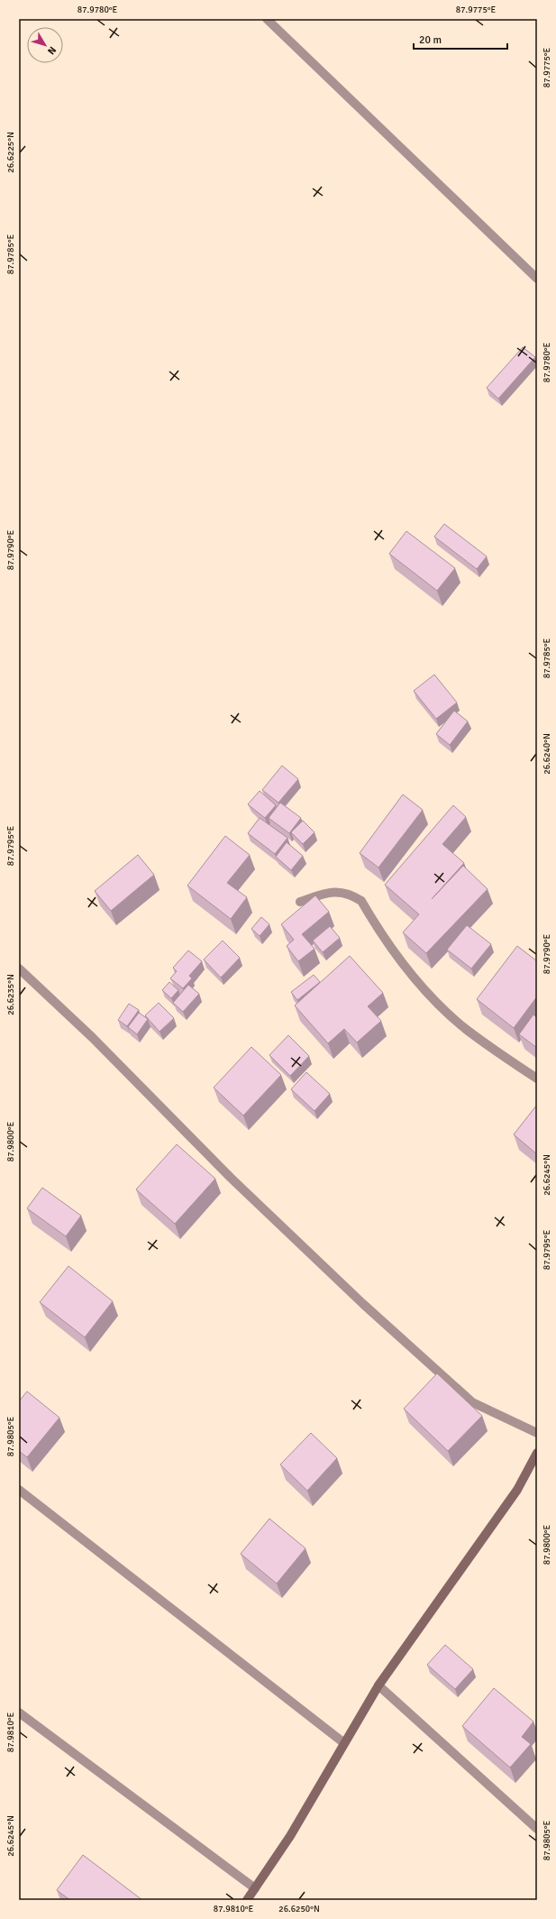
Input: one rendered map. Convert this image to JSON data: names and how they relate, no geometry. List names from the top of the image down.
{
  "scale_bar": "20 m",
  "north": "bottom right",
  "coordinates": [
    "87.9780°E",
    "87.9775°E",
    "26.6225°N",
    "87.9785°E",
    "87.9790°E",
    "26.6240°N",
    "87.9795°E",
    "26.6235°N",
    "87.9800°E",
    "26.6245°N",
    "87.9805°E",
    "87.9810°E",
    "26.6250°N"
  ]
}
